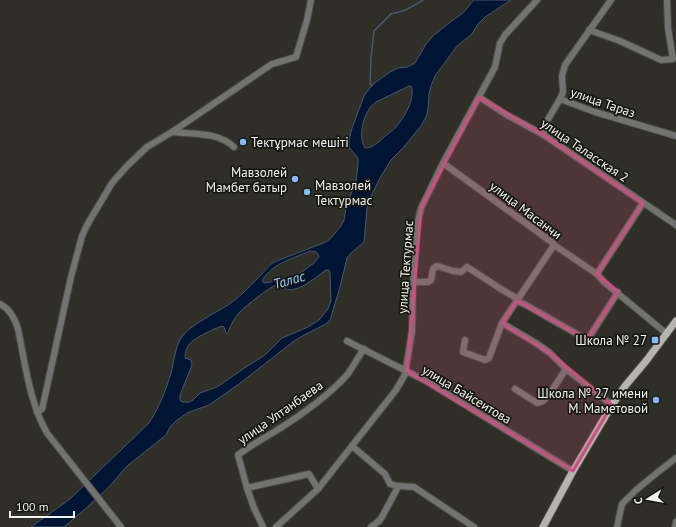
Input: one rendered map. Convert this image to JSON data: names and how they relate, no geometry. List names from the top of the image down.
{
  "streets": {
    "street": [
      "улица Тараз",
      "улица Таласская 2",
      "улица Масанчи",
      "улица Тектурмас",
      "улица Байсеитова",
      "улица Ултанбаева"
    ]
  },
  "crossings": [
    ["улица Тараз", "улица Таласская 2"],
    ["улица Таласская 2", "улица Тектурмас"],
    ["улица Масанчи", "улица Тектурмас"],
    ["улица Тектурмас", "улица Байсеитова"],
    ["улица Байсеитова", "улица Ултанбаева"]
  ],
  "water": ["Талас"],
  "places": {
    "other": [
      "Тектұрмас мешіті",
      "Мавзолей Мамбет батыр",
      "Мавзолей Тектурмас",
      "Школа № 27 имени М. Маметовой"
    ],
    "transit": ["Школа № 27"]
  },
  "scale_bar": "100 m",
  "north": "left"
}
